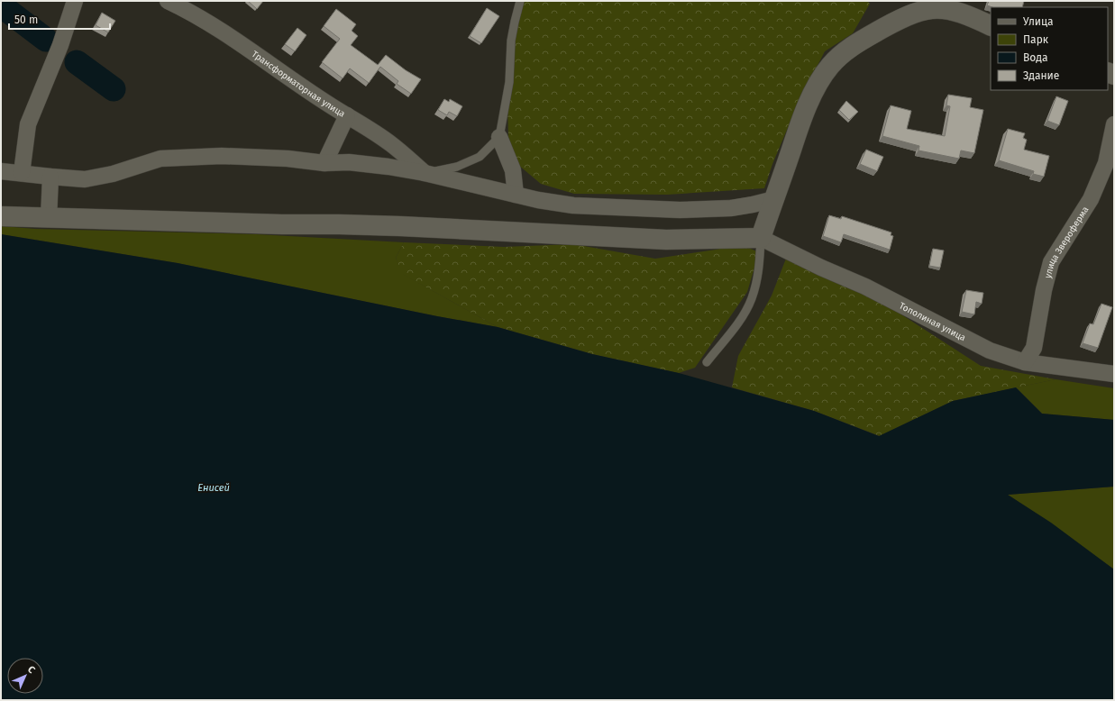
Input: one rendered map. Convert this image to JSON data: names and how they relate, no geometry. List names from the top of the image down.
{
  "streets": {
    "street": ["Трансформаторная улица", "улица Звероферма", "Тополиная улица"]
  },
  "crossings": [
    ["улица Звероферма", "Тополиная улица"]
  ],
  "water": ["Енисей"],
  "legend": [
    "Улица",
    "Парк",
    "Вода",
    "Здание"
  ],
  "scale_bar": "50 m",
  "north": "top right"
}
